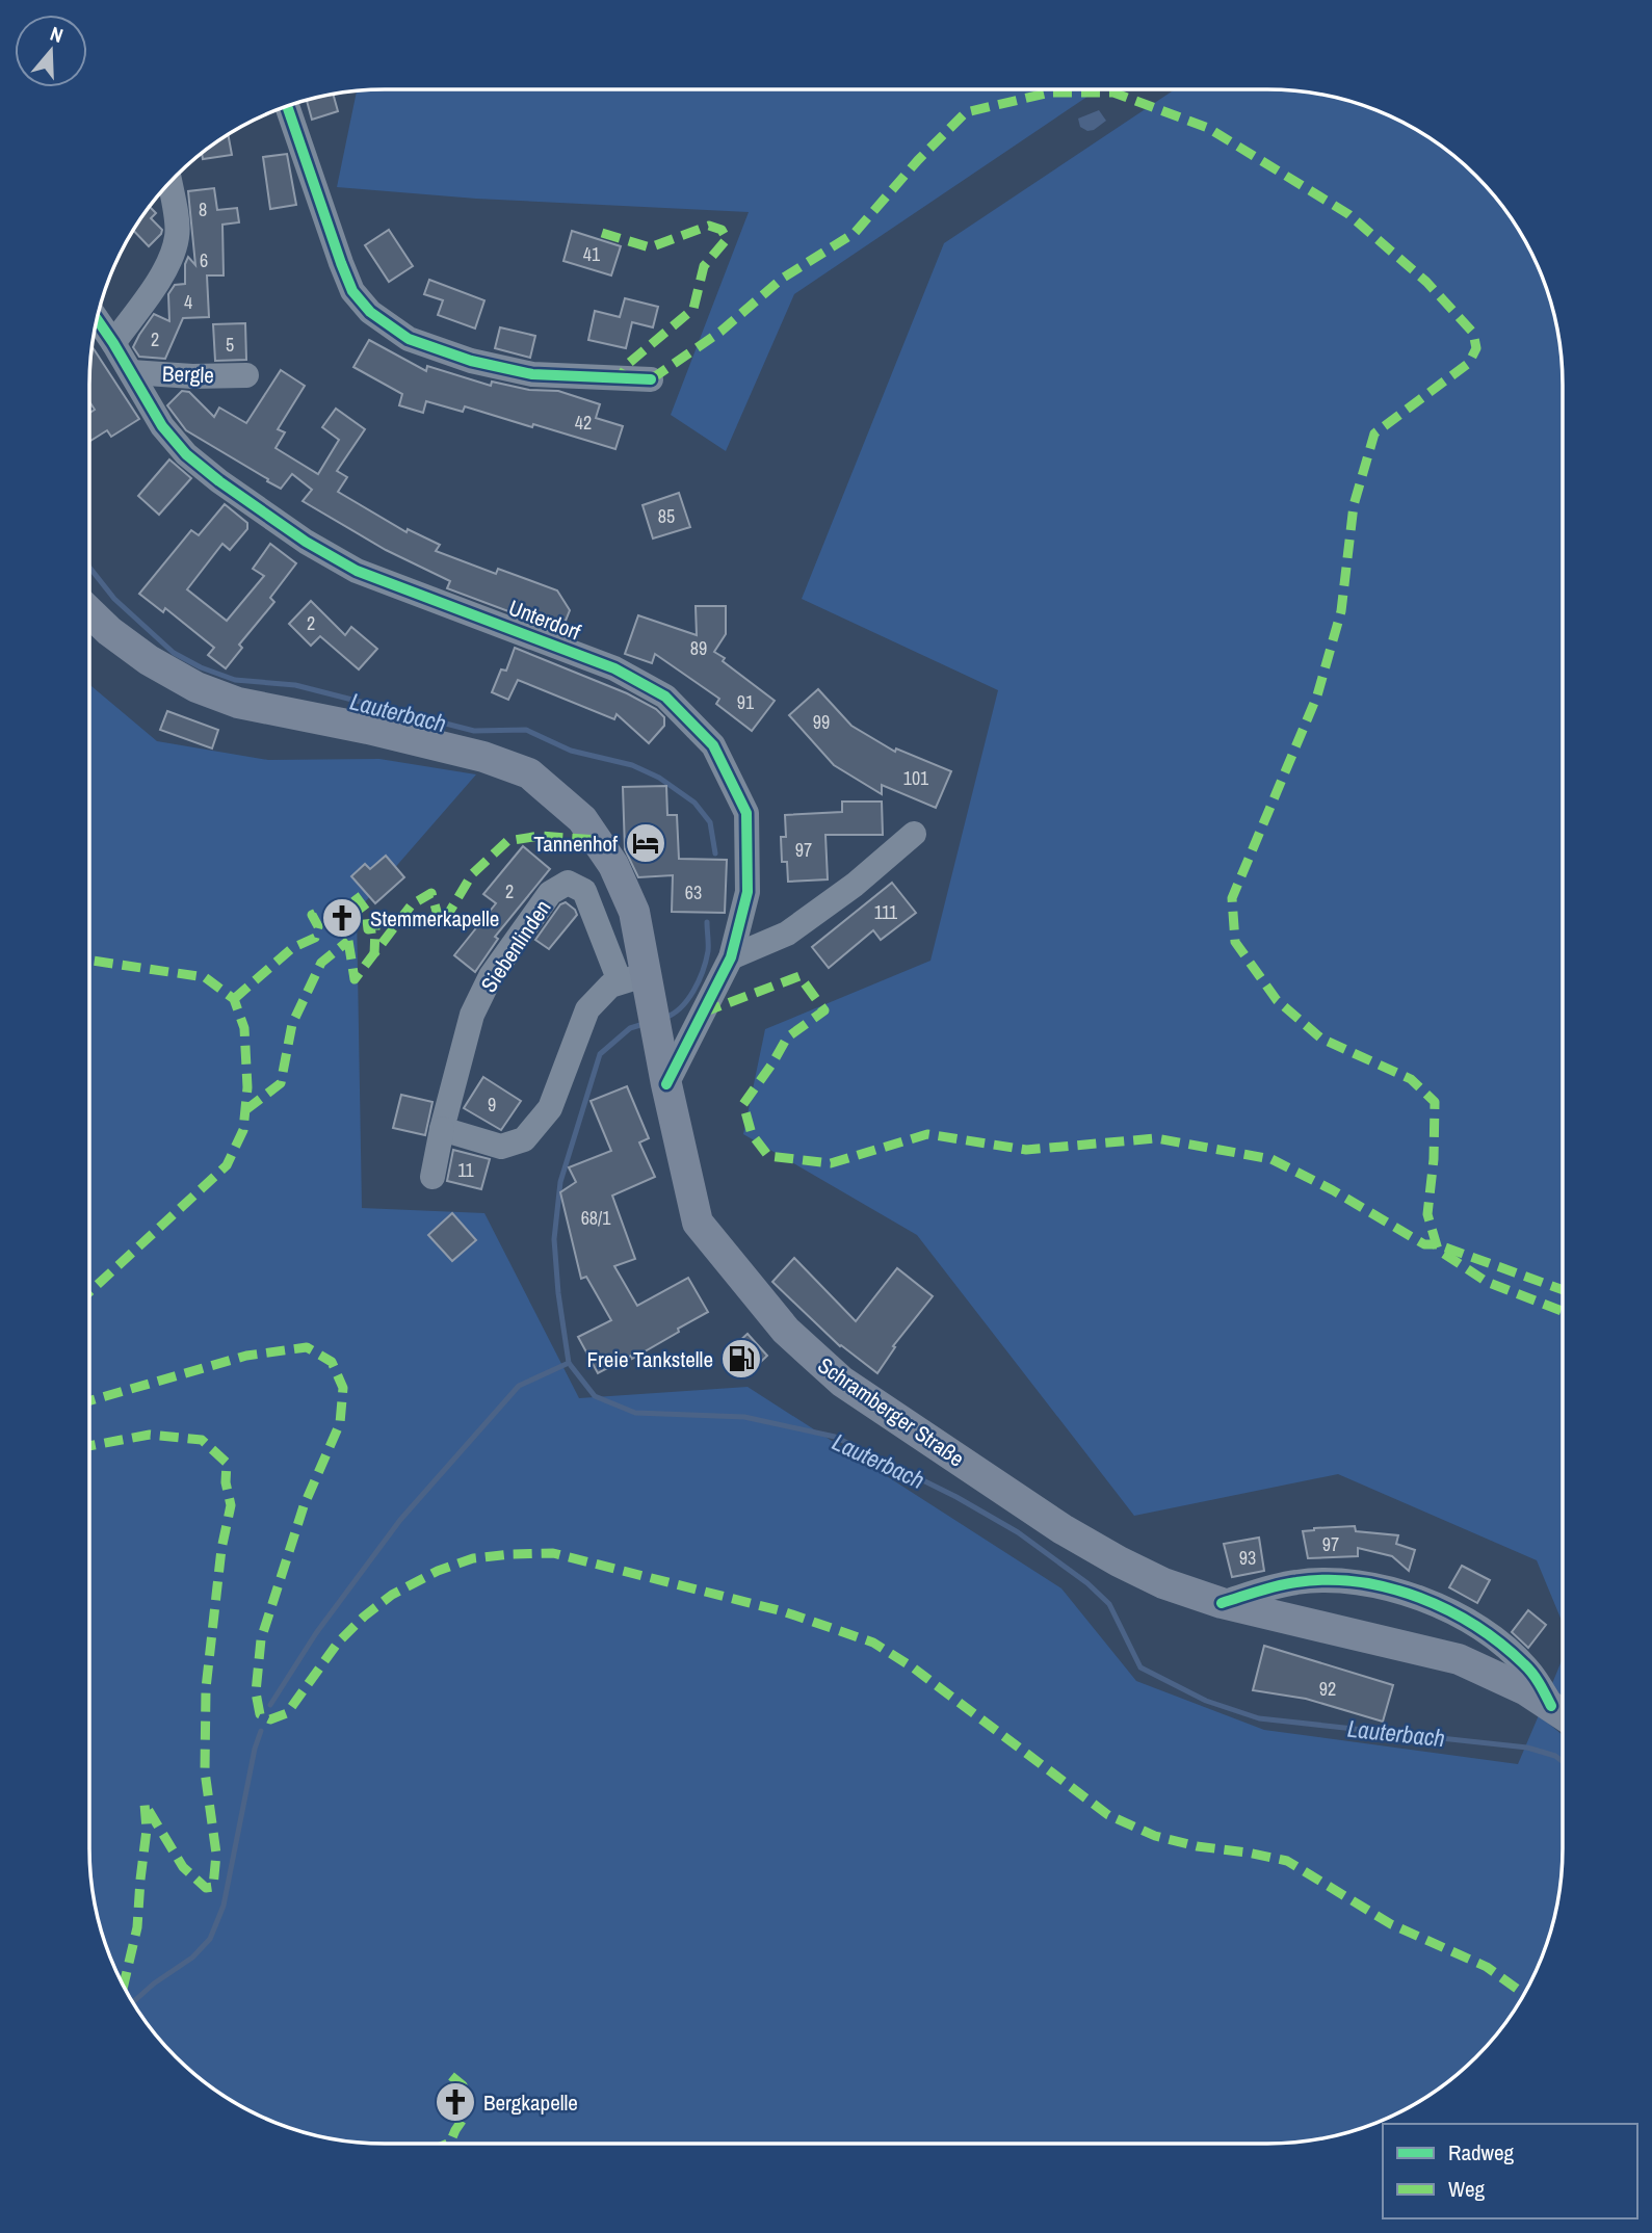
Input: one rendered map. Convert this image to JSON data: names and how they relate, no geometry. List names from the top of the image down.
{
  "streets": {
    "main road": ["Schramberger Straße"],
    "street": ["Bergle", "Unterdorf", "Siebenlinden"]
  },
  "crossings": [
    ["Bergle", "Unterdorf"],
    ["Unterdorf", "Schramberger Straße"],
    ["Siebenlinden", "Schramberger Straße"]
  ],
  "water": ["Lauterbach"],
  "places": {
    "hotel": ["Tannenhof"],
    "church": ["Stemmerkapelle", "Bergkapelle"],
    "fuel station": ["Freie Tankstelle"]
  },
  "house_numbers": [
    "8",
    "41",
    "6",
    "4",
    "2",
    "5",
    "42",
    "85",
    "2",
    "89",
    "91",
    "99",
    "101",
    "97",
    "2",
    "63",
    "111",
    "9",
    "11",
    "68/1",
    "97",
    "93",
    "92"
  ],
  "legend": ["Radweg", "Weg"],
  "north": "top"
}
